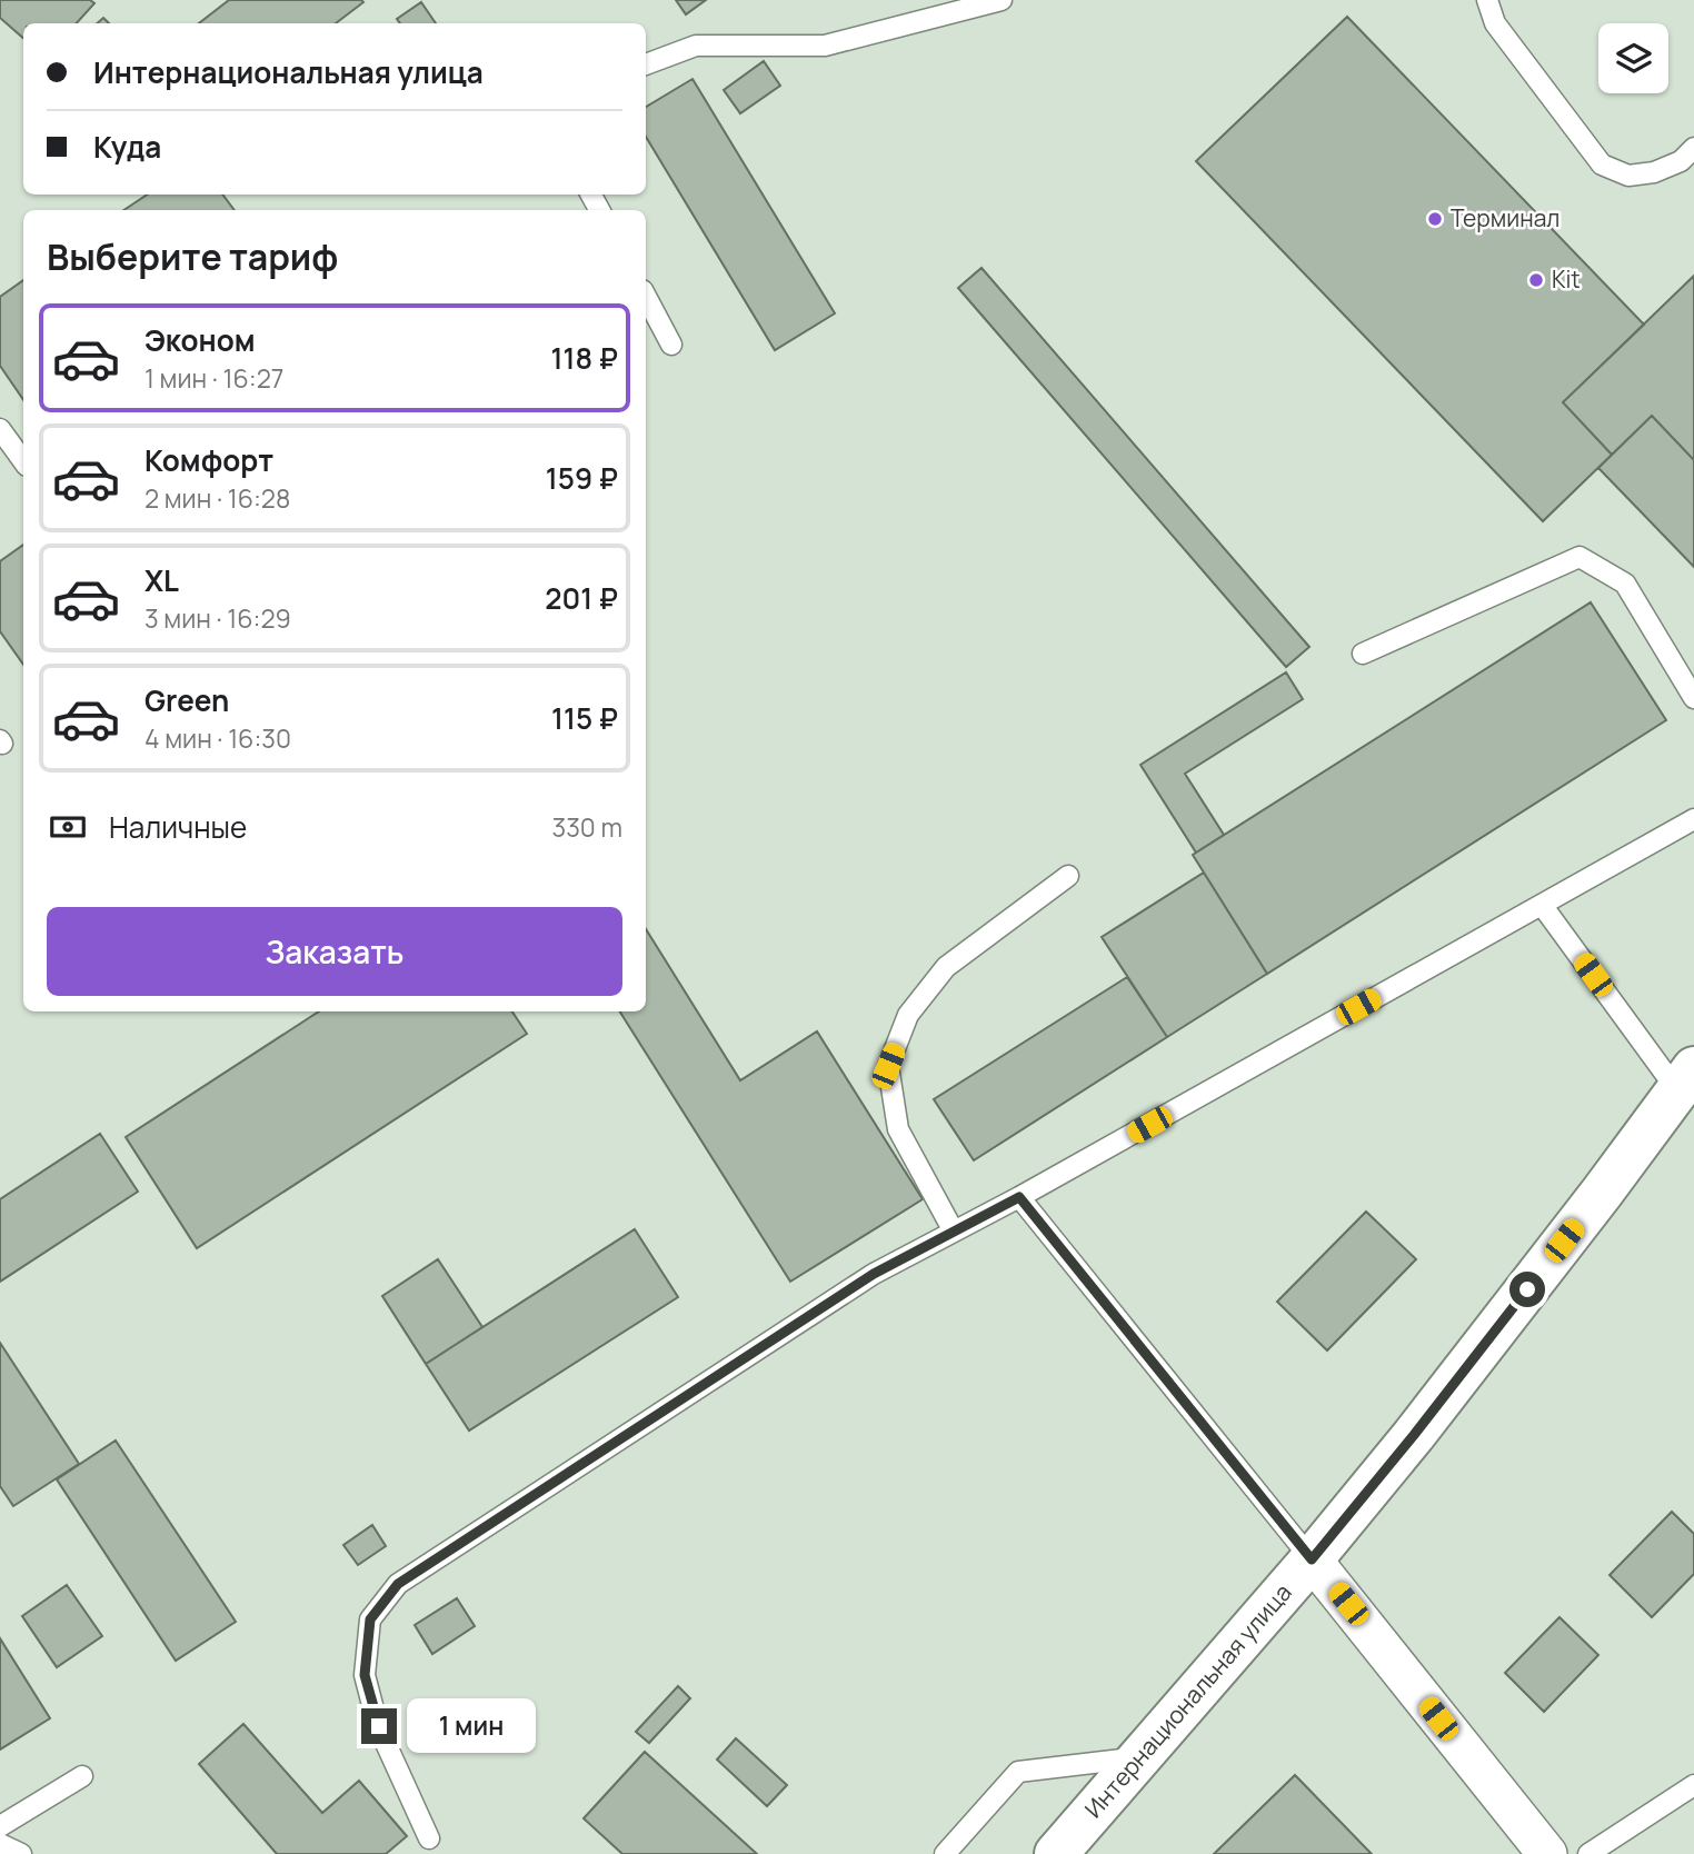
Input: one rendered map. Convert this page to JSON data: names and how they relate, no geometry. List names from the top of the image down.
{
  "streets": {
    "street": ["Интернациональная улица"]
  },
  "places": ["Терминал", "Kit"],
  "page": {
    "banner": ["Интернациональная улица", "Куда"],
    "heading": "Выберите тариф",
    "list": [
      {
        "name": "Эконом",
        "note": "1 мин · 16:27",
        "value": "118 ₽"
      },
      {
        "name": "Комфорт",
        "note": "2 мин · 16:28",
        "value": "159 ₽"
      },
      {
        "name": "XL",
        "note": "3 мин · 16:29",
        "value": "201 ₽"
      },
      {
        "name": "Green",
        "note": "4 мин · 16:30",
        "value": "115 ₽"
      }
    ],
    "pay": ["Наличные", "330 m"],
    "buttons": "Заказать",
    "bubble": "1 мин"
  }
}
